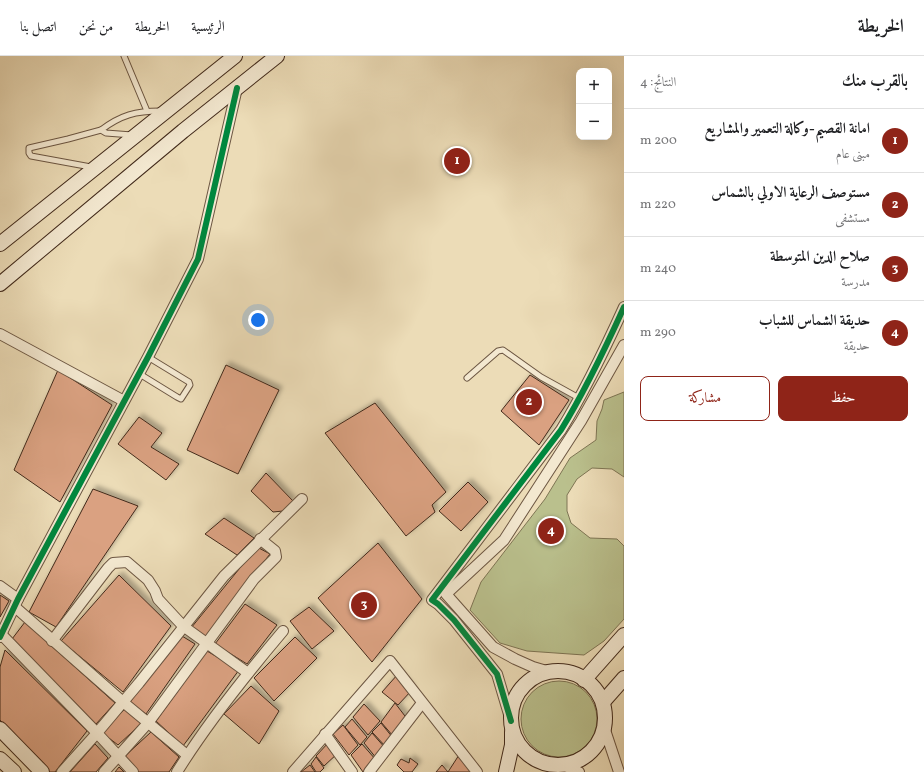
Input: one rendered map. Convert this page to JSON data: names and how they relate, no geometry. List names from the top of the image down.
{
  "page": {
    "header": "الخريطة",
    "nav": [
      "الرئيسية",
      "الخريطة",
      "من نحن",
      "اتصل بنا"
    ],
    "heading": ["بالقرب منك", "النتائج: 4"],
    "map_buttons": ["+", "−"],
    "list": [
      {
        "mark": "1",
        "name": "امانة القصيم-وكالة التعمير والمشاريع",
        "note": "مبنى عام",
        "value": "200 m"
      },
      {
        "mark": "2",
        "name": "مستوصف الرعاية الاولي بالشماس",
        "note": "مستشفى",
        "value": "220 m"
      },
      {
        "mark": "3",
        "name": "صلاح الدين المتوسطة",
        "note": "مدرسة",
        "value": "240 m"
      },
      {
        "mark": "4",
        "name": "حديقة الشماس للشباب",
        "note": "حديقة",
        "value": "290 m"
      }
    ],
    "pins": [
      "1",
      "2",
      "4",
      "3"
    ],
    "buttons": ["حفظ", "مشاركة"]
  }
}
